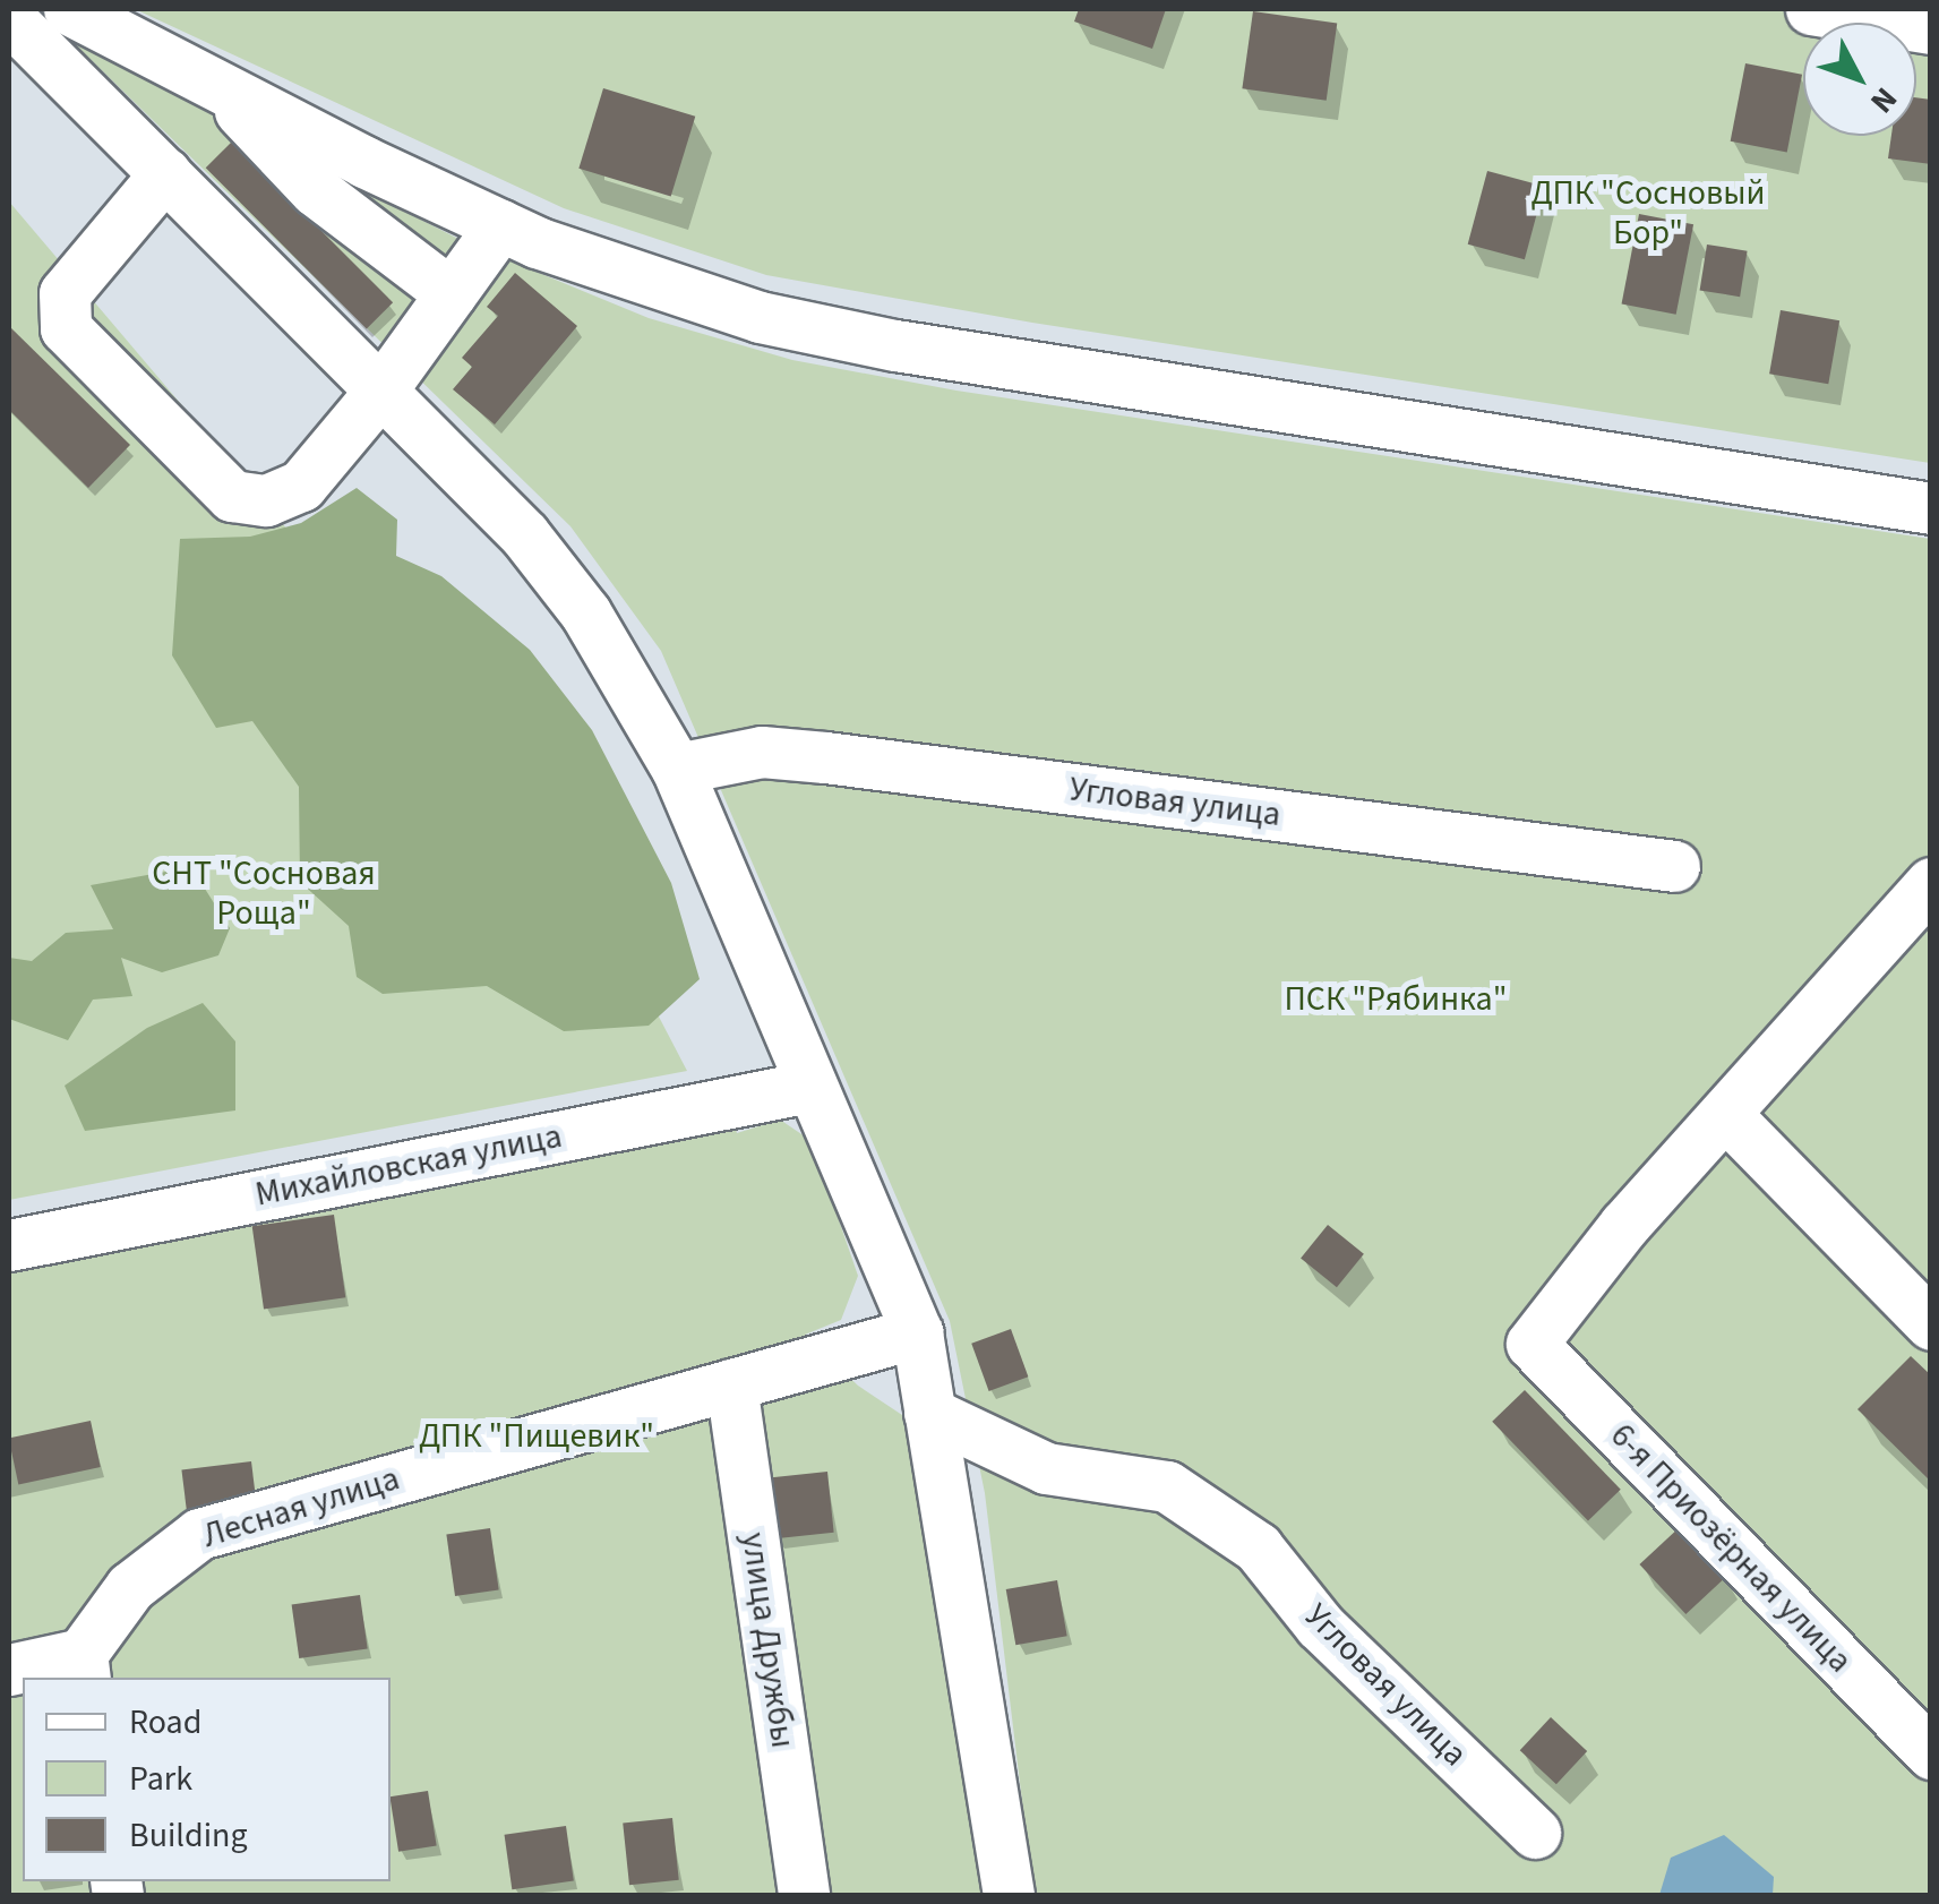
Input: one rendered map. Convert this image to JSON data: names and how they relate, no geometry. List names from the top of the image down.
{
  "streets": {
    "street": [
      "Угловая улица",
      "Михайловская улица",
      "Лесная улица",
      "6-я Приозёрная улица",
      "улица Дружбы"
    ]
  },
  "crossings": [
    ["Лесная улица", "улица Дружбы"]
  ],
  "parks": [
    "ДПК \"Сосновый Бор\"",
    "СНТ \"Сосновая Роща\"",
    "ПСК \"Рябинка\"",
    "ДПК \"Пищевик\""
  ],
  "legend": ["Road", "Park", "Building"],
  "north": "bottom right"
}
